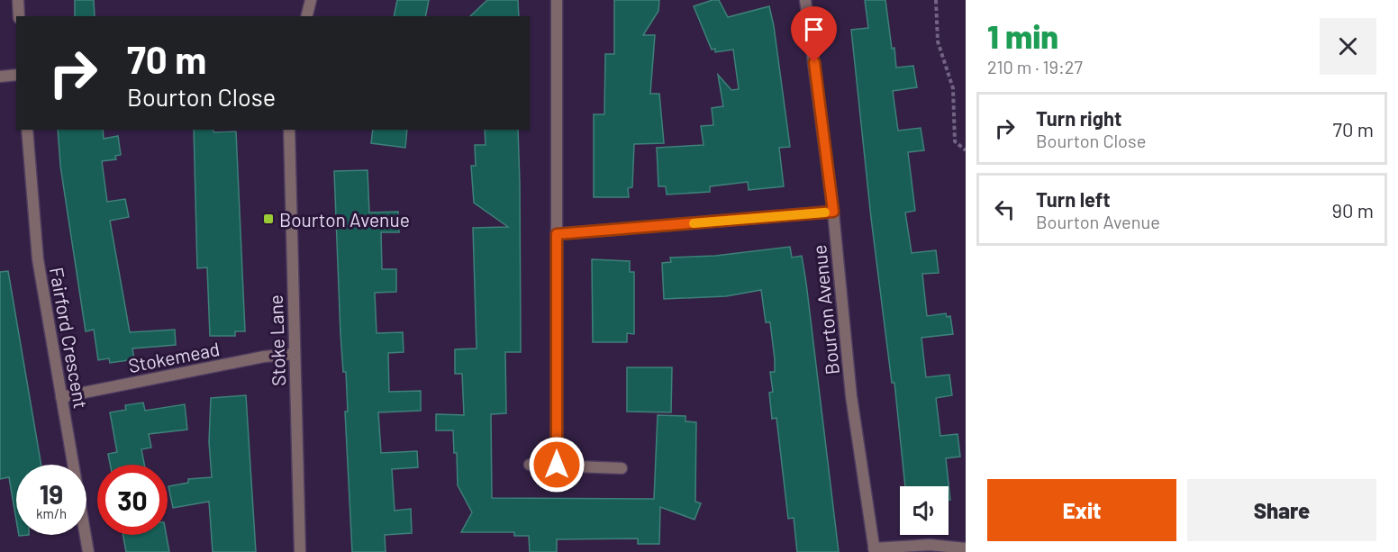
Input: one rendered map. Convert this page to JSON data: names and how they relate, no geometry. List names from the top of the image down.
{
  "streets": {
    "street": [
      "Bourton Avenue",
      "Fairford Crescent",
      "Stoke Lane",
      "Stokemead"
    ]
  },
  "crossings": [
    ["Fairford Crescent", "Stokemead"],
    ["Stoke Lane", "Stokemead"]
  ],
  "places": {
    "transit": ["Bourton Avenue"]
  },
  "page": {
    "heading": ["1 min", "210 m · 19:27"],
    "turn": ["70 m", "Bourton Close"],
    "list": [
      {
        "name": "Turn right",
        "note": "Bourton Close",
        "value": "70 m"
      },
      {
        "name": "Turn left",
        "note": "Bourton Avenue",
        "value": "90 m"
      }
    ],
    "speed": "19 km/h",
    "limit": "30",
    "buttons": ["Exit", "Share"]
  }
}
